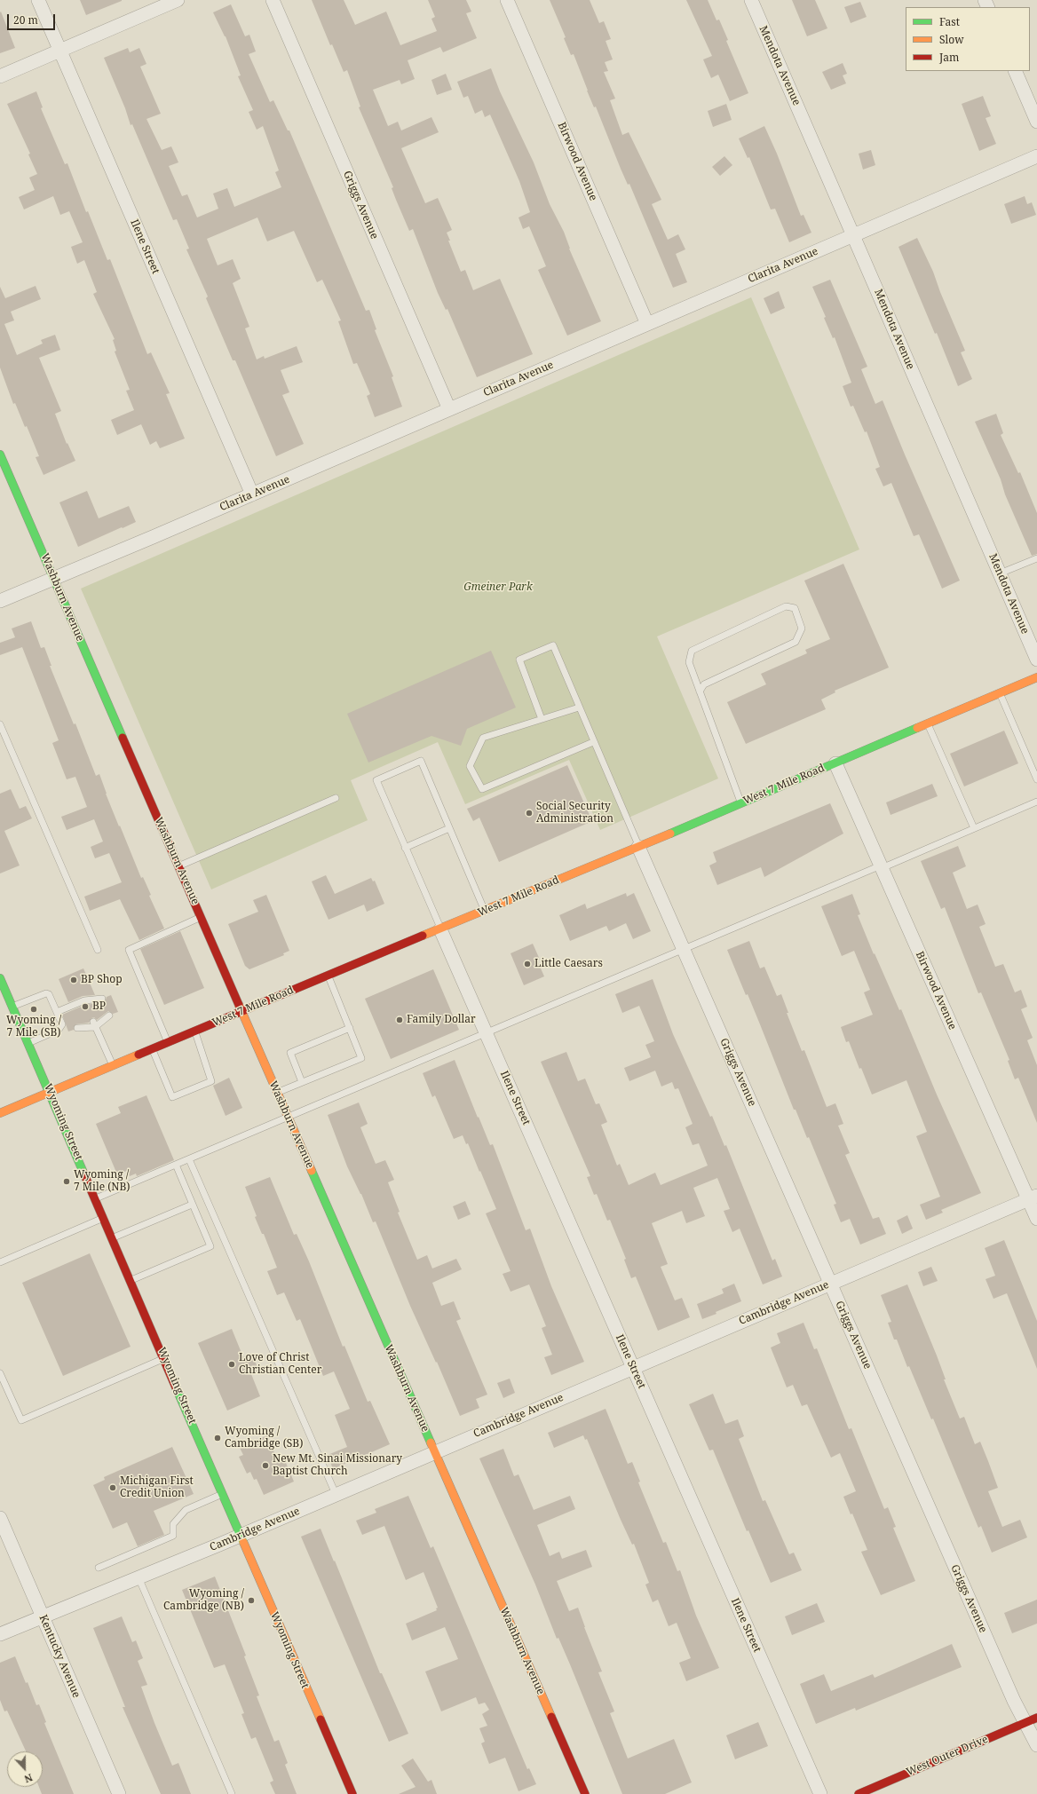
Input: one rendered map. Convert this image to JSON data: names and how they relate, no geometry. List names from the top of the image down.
{
  "streets": {
    "street": [
      "Mendota Avenue",
      "Birwood Avenue",
      "Griggs Avenue",
      "Ilene Street",
      "Clarita Avenue",
      "Washburn Avenue",
      "West 7 Mile Road",
      "Wyoming Street",
      "Cambridge Avenue",
      "Kentucky Avenue",
      "West Outer Drive"
    ]
  },
  "crossings": [
    ["Mendota Avenue", "Clarita Avenue"],
    ["Birwood Avenue", "Clarita Avenue"],
    ["Birwood Avenue", "West 7 Mile Road"],
    ["Birwood Avenue", "Cambridge Avenue"],
    ["Griggs Avenue", "Clarita Avenue"],
    ["Griggs Avenue", "West 7 Mile Road"],
    ["Griggs Avenue", "Cambridge Avenue"],
    ["Griggs Avenue", "West Outer Drive"],
    ["Ilene Street", "Clarita Avenue"],
    ["Ilene Street", "West 7 Mile Road"],
    ["Ilene Street", "Cambridge Avenue"],
    ["Clarita Avenue", "Washburn Avenue"],
    ["Washburn Avenue", "West 7 Mile Road"],
    ["Washburn Avenue", "Cambridge Avenue"],
    ["West 7 Mile Road", "Wyoming Street"],
    ["Wyoming Street", "Cambridge Avenue"],
    ["Cambridge Avenue", "Kentucky Avenue"]
  ],
  "parks": ["Gmeiner Park"],
  "places": [
    "Social Security Administration",
    "Little Caesars",
    "BP Shop",
    "BP",
    "Wyoming / 7 Mile (SB)",
    "Family Dollar",
    "Wyoming / 7 Mile (NB)",
    "Love of Christ Christian Center",
    "Wyoming / Cambridge (SB)",
    "New Mt. Sinai Missionary Baptist Church",
    "Michigan First Credit Union",
    "Wyoming / Cambridge (NB)"
  ],
  "legend": ["Fast", "Slow", "Jam"],
  "scale_bar": "20 m",
  "north": "bottom"
}
